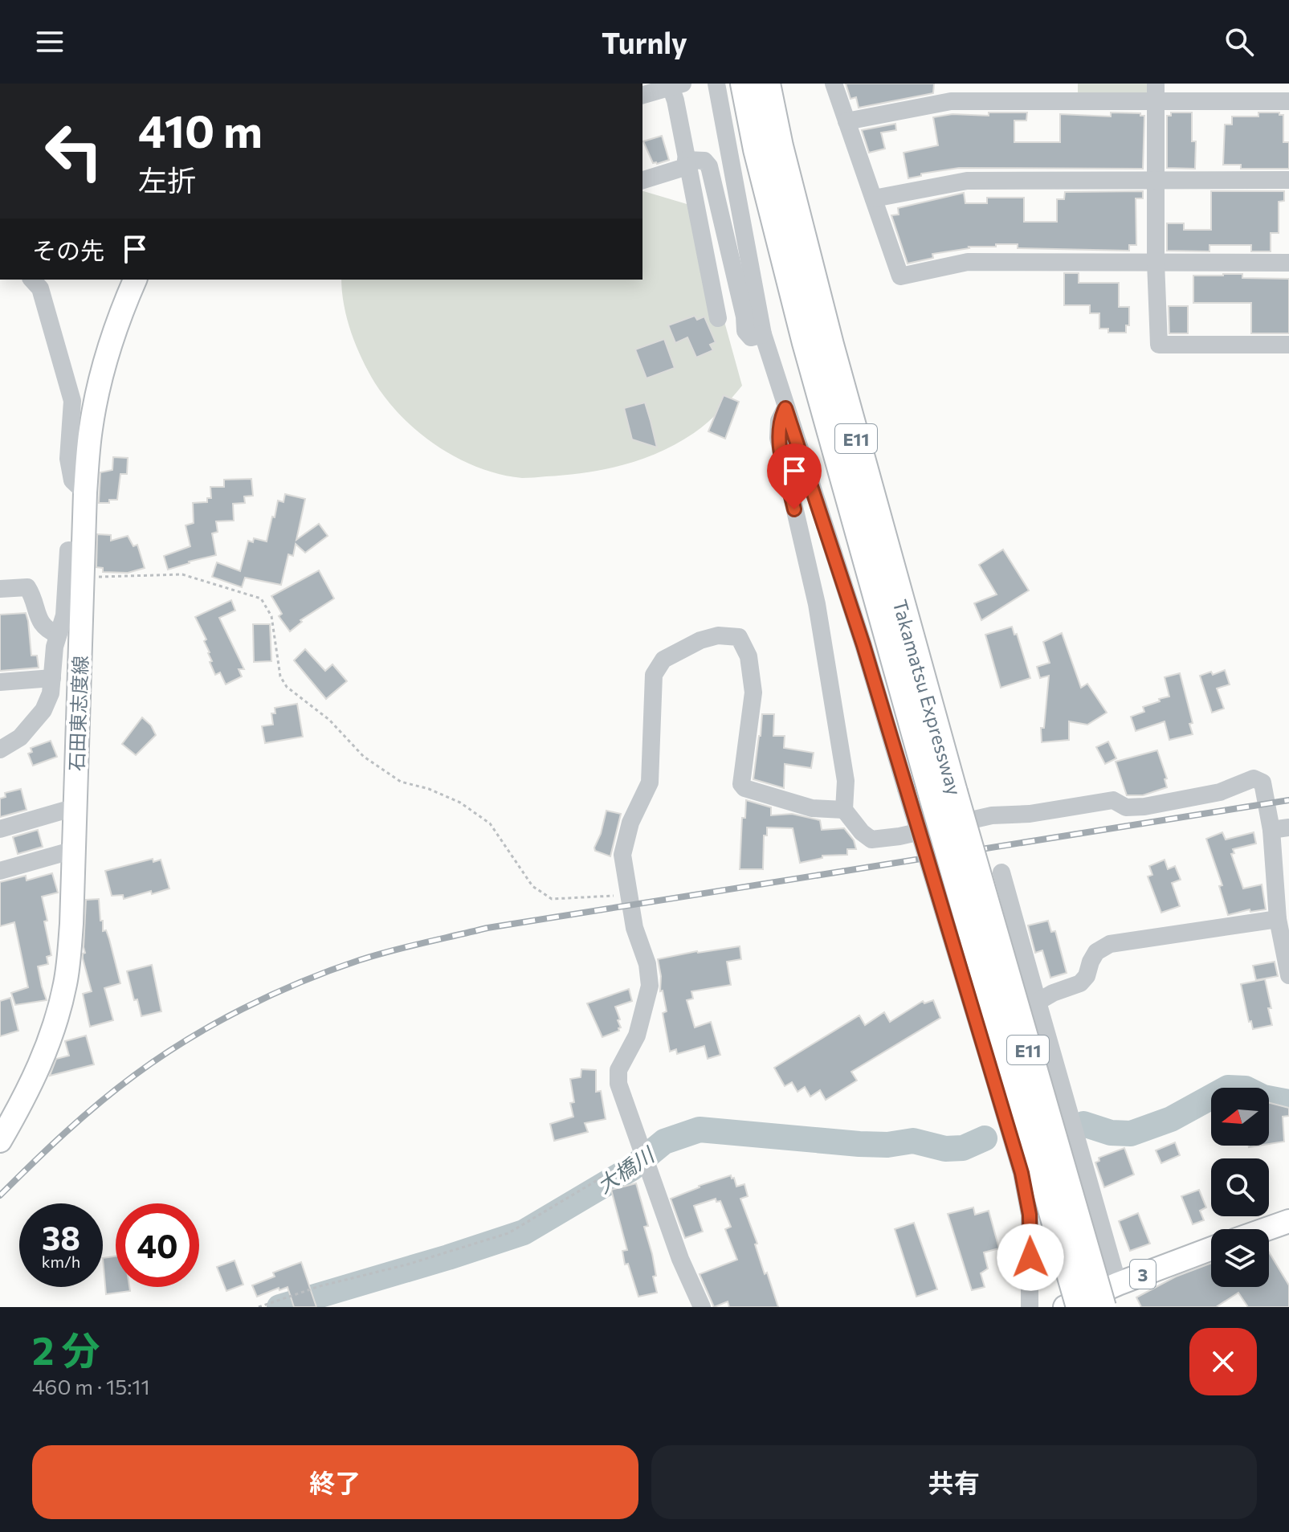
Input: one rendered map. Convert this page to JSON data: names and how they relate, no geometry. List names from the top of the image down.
{
  "streets": {
    "highway": ["E11", "Takamatsu Expressway"],
    "main road": ["石田東志度線", "3"]
  },
  "water": ["大橋川"],
  "north": "left",
  "page": {
    "header": "Turnly",
    "turn": ["410 m", "左折"],
    "then": "その先",
    "speed": "38 km/h",
    "limit": "40",
    "heading": ["2 分", "460 m · 15:11"],
    "buttons": ["終了", "共有"]
  }
}
